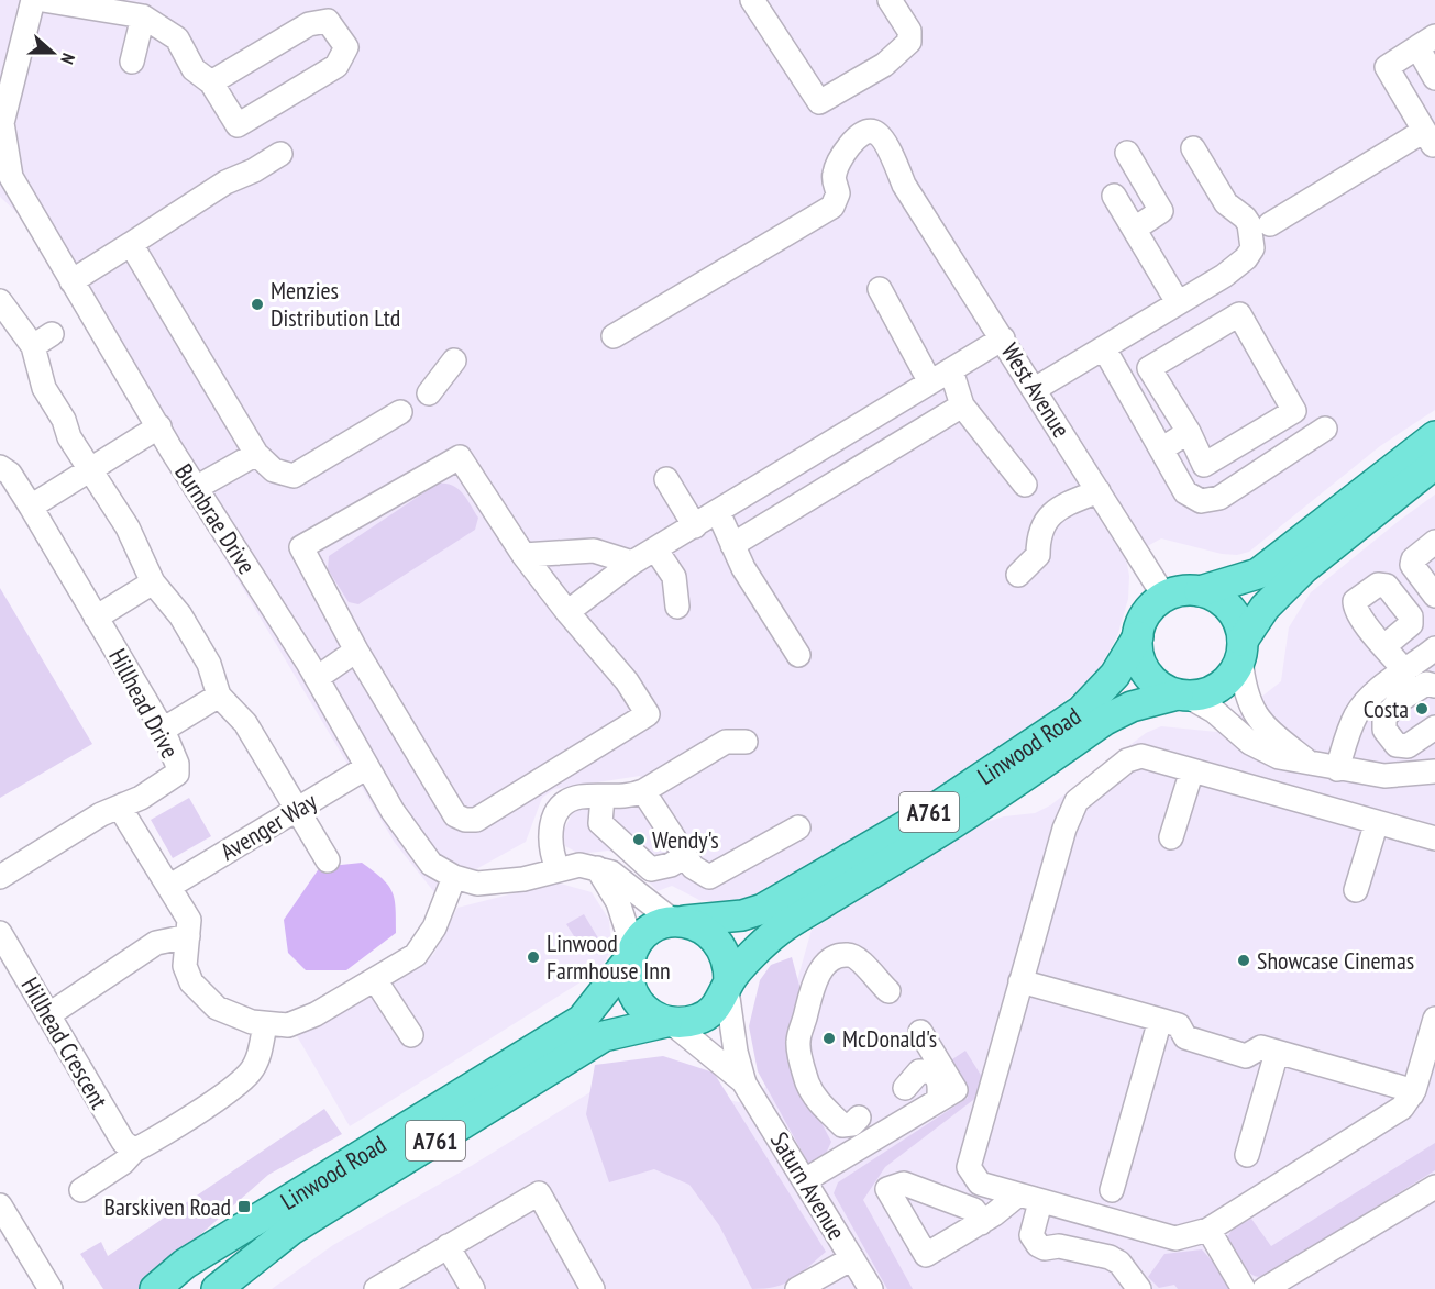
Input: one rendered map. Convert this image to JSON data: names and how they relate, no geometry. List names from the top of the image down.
{
  "streets": {
    "main road": ["Linwood Road", "A761"],
    "street": [
      "West Avenue",
      "Burnbrae Drive",
      "Hillhead Drive",
      "Avenger Way",
      "Hillhead Crescent",
      "Saturn Avenue"
    ]
  },
  "crossings": [
    ["West Avenue", "Linwood Road"],
    ["Burnbrae Drive", "Linwood Road"],
    ["Burnbrae Drive", "Avenger Way"],
    ["Burnbrae Drive", "Saturn Avenue"],
    ["Linwood Road", "Saturn Avenue"]
  ],
  "places": {
    "other": [
      "Menzies Distribution Ltd",
      "Costa",
      "Wendy's",
      "Linwood Farmhouse Inn",
      "Showcase Cinemas",
      "McDonald's"
    ],
    "transit": ["Barskiven Road"]
  },
  "north": "right"
}
